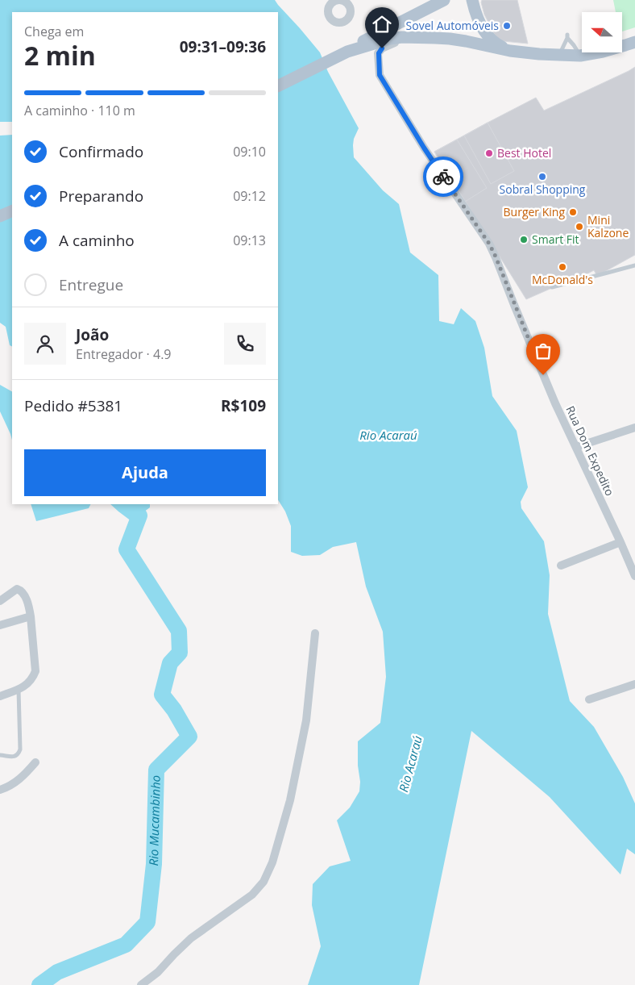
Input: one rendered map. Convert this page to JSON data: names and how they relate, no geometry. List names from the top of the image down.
{
  "streets": {
    "street": ["Rua Dom Expedito"]
  },
  "water": ["Rio Acaraú", "Rio Mucambinho"],
  "places": [
    "Sovel Automóveis",
    "Best Hotel",
    "Sobral Shopping",
    "Burger King",
    "Mini Kalzone",
    "Smart Fit",
    "McDonald's"
  ],
  "north": "left",
  "page": {
    "heading": ["2 min", "Chega em", "09:31–09:36"],
    "panel": [
      "João",
      "Entregador · 4.9",
      "Pedido #5381",
      "R$109"
    ],
    "bar": "A caminho · 110 m",
    "list": [
      ["Confirmado", "09:10"],
      ["Preparando", "09:12"],
      ["A caminho", "09:13"],
      "Entregue"
    ],
    "buttons": "Ajuda"
  }
}
